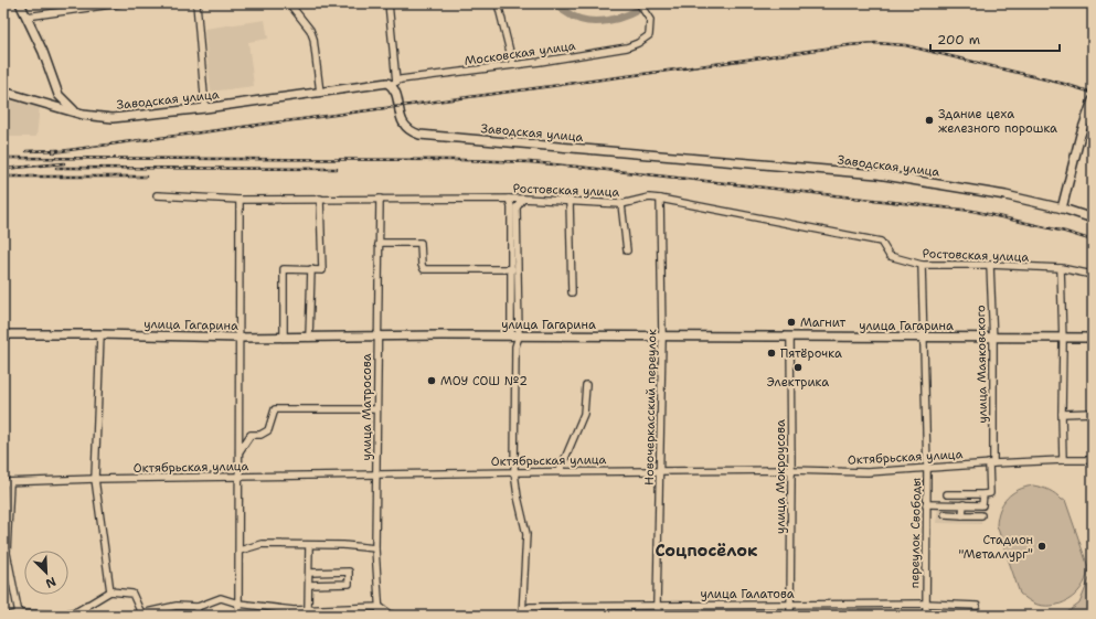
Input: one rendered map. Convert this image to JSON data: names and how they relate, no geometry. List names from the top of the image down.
{
  "streets": {
    "main road": ["Заводская улица", "улица Гагарина"],
    "street": [
      "Московская улица",
      "Ростовская улица",
      "улица Маяковского",
      "улица Матросова",
      "Новочеркасский переулок",
      "Октябрьская улица",
      "улица Мокроусова",
      "переулок Свободы",
      "улица Галатова"
    ]
  },
  "crossings": [
    ["Московская улица", "Заводская улица"],
    ["Ростовская улица", "улица Маяковского"],
    ["Ростовская улица", "улица Матросова"],
    ["Ростовская улица", "Новочеркасский переулок"],
    ["Ростовская улица", "переулок Свободы"],
    ["улица Гагарина", "улица Маяковского"],
    ["улица Гагарина", "улица Матросова"],
    ["улица Гагарина", "Новочеркасский переулок"],
    ["улица Гагарина", "улица Мокроусова"],
    ["улица Гагарина", "переулок Свободы"],
    ["улица Маяковского", "Октябрьская улица"],
    ["улица Матросова", "Октябрьская улица"],
    ["Новочеркасский переулок", "Октябрьская улица"],
    ["Новочеркасский переулок", "улица Галатова"],
    ["Октябрьская улица", "улица Мокроусова"],
    ["Октябрьская улица", "переулок Свободы"],
    ["улица Мокроусова", "улица Галатова"],
    ["переулок Свободы", "улица Галатова"]
  ],
  "districts": ["Соцпосёлок"],
  "places": [
    "Здание цеха железного порошка",
    "Магнит",
    "Пятёрочка",
    "Электрика",
    "МОУ СОШ №2",
    "Стадион \"Металлург\""
  ],
  "scale_bar": "200 m",
  "north": "bottom right"
}
